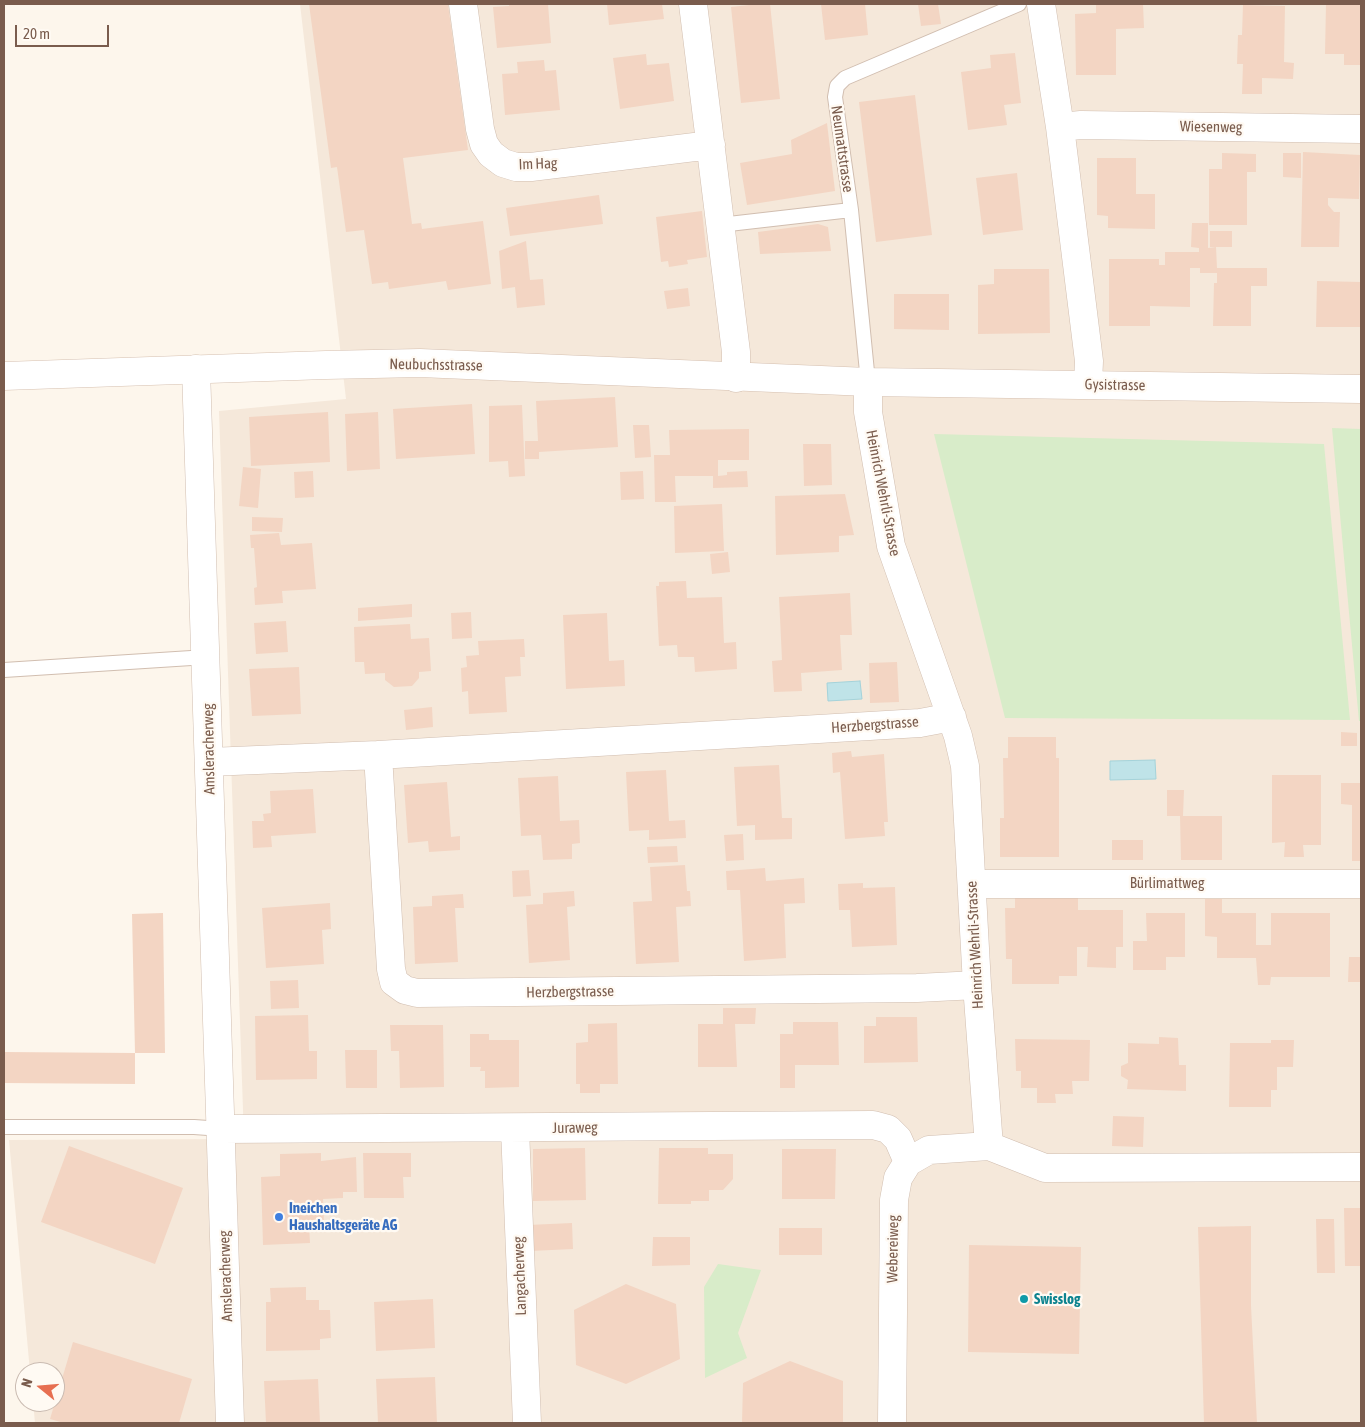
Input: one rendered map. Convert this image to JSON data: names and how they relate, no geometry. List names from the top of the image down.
{
  "streets": {
    "street": [
      "Wiesenweg",
      "Im Hag",
      "Neubuchsstrasse",
      "Gysistrasse",
      "Heinrich Wehrli-Strasse",
      "Herzbergstrasse",
      "Amsleracherweg",
      "Bürlimattweg",
      "Juraweg",
      "Webereiweg",
      "Langacherweg"
    ],
    "lane": ["Neumattstrasse"]
  },
  "crossings": [
    ["Neumattstrasse", "Neubuchsstrasse"],
    ["Neumattstrasse", "Gysistrasse"],
    ["Neumattstrasse", "Heinrich Wehrli-Strasse"],
    ["Neubuchsstrasse", "Gysistrasse"],
    ["Neubuchsstrasse", "Heinrich Wehrli-Strasse"],
    ["Neubuchsstrasse", "Amsleracherweg"],
    ["Gysistrasse", "Heinrich Wehrli-Strasse"],
    ["Heinrich Wehrli-Strasse", "Herzbergstrasse"],
    ["Heinrich Wehrli-Strasse", "Bürlimattweg"],
    ["Herzbergstrasse", "Amsleracherweg"],
    ["Amsleracherweg", "Juraweg"],
    ["Juraweg", "Webereiweg"],
    ["Juraweg", "Langacherweg"]
  ],
  "places": ["Ineichen Haushaltsgeräte AG", "Swisslog"],
  "scale_bar": "20 m",
  "north": "left"
}
